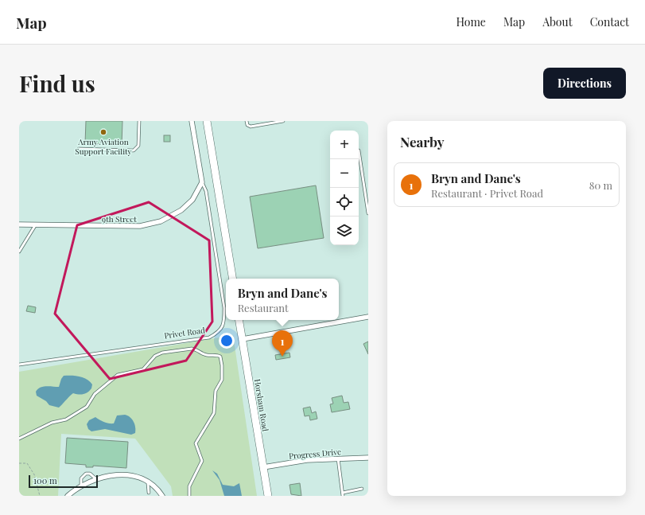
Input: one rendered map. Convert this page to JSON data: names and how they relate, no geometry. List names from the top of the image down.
{
  "streets": {
    "main road": ["Horsham Road"],
    "street": ["9th Street", "Progress Drive"],
    "lane": ["Privet Road"]
  },
  "crossings": [
    ["9th Street", "Privet Road"],
    ["Horsham Road", "Progress Drive"]
  ],
  "places": ["Army Aviation Support Facility"],
  "scale_bar": "100 m",
  "page": {
    "header": "Map",
    "nav": [
      "Home",
      "Map",
      "About",
      "Contact"
    ],
    "buttons": "Directions",
    "title": "Find us",
    "heading": "Nearby",
    "map_buttons": ["+", "−"],
    "list": [
      {
        "mark": "1",
        "name": "Bryn and Dane's",
        "note": "Restaurant · Privet Road",
        "value": "80 m"
      }
    ],
    "popup": ["Bryn and Dane's", "Restaurant"],
    "pins": "1",
    "scale": "100 m"
  }
}
